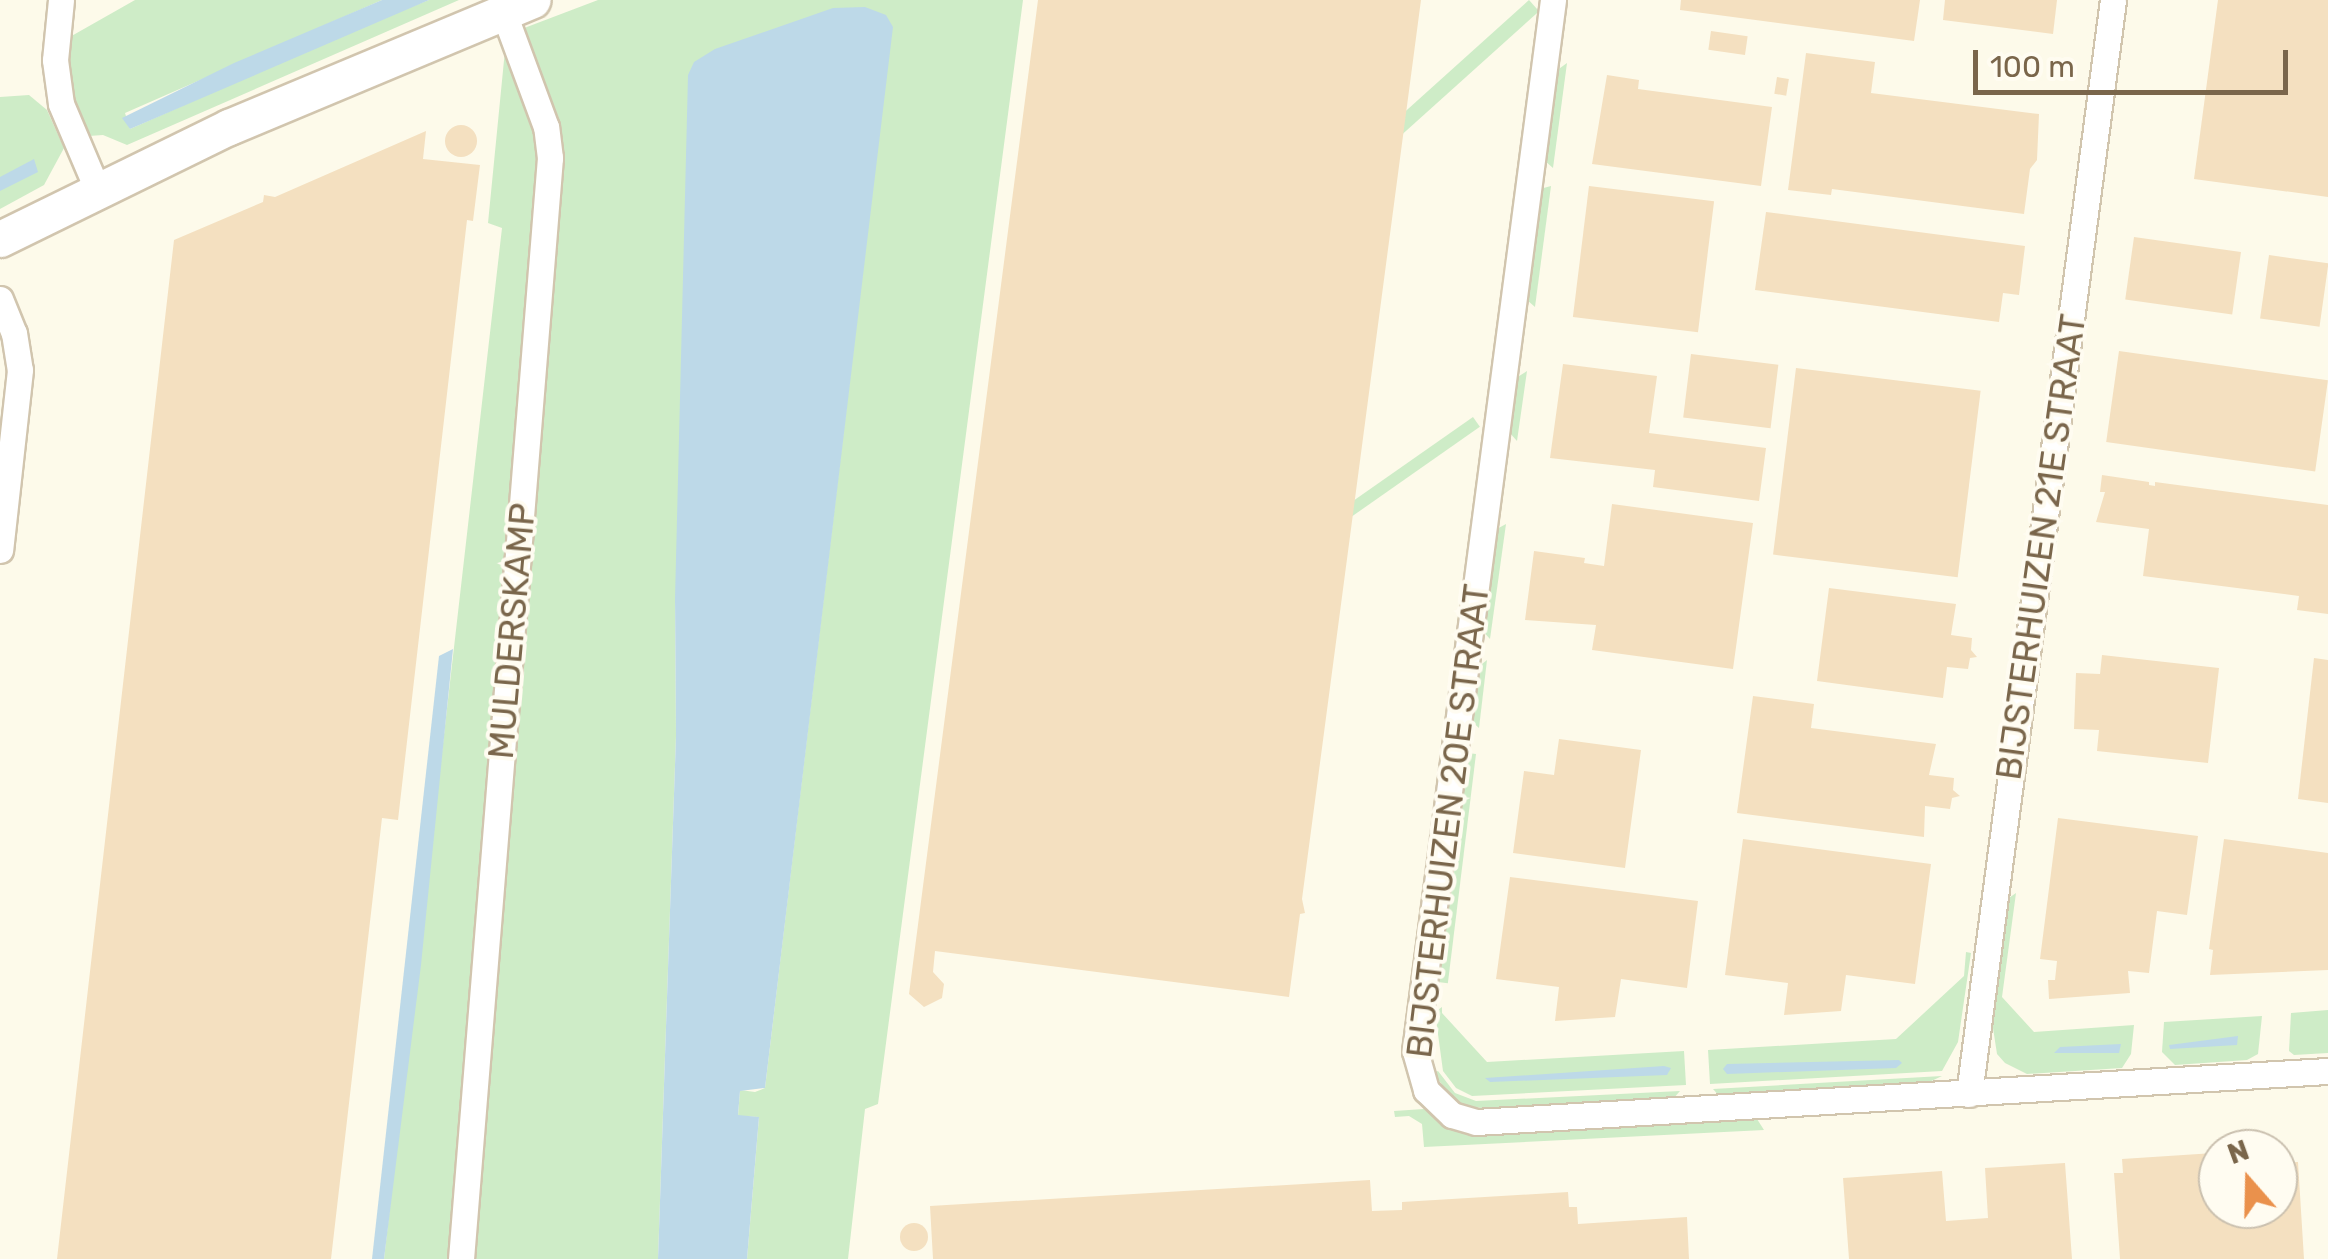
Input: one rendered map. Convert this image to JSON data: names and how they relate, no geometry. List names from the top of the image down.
{
  "streets": {
    "street": ["BIJSTERHUIZEN 21E STRAAT", "MULDERSKAMP", "BIJSTERHUIZEN 20E STRAAT"]
  },
  "crossings": [
    ["BIJSTERHUIZEN 21E STRAAT", "BIJSTERHUIZEN 20E STRAAT"]
  ],
  "scale_bar": "100 m",
  "north": "top"
}
